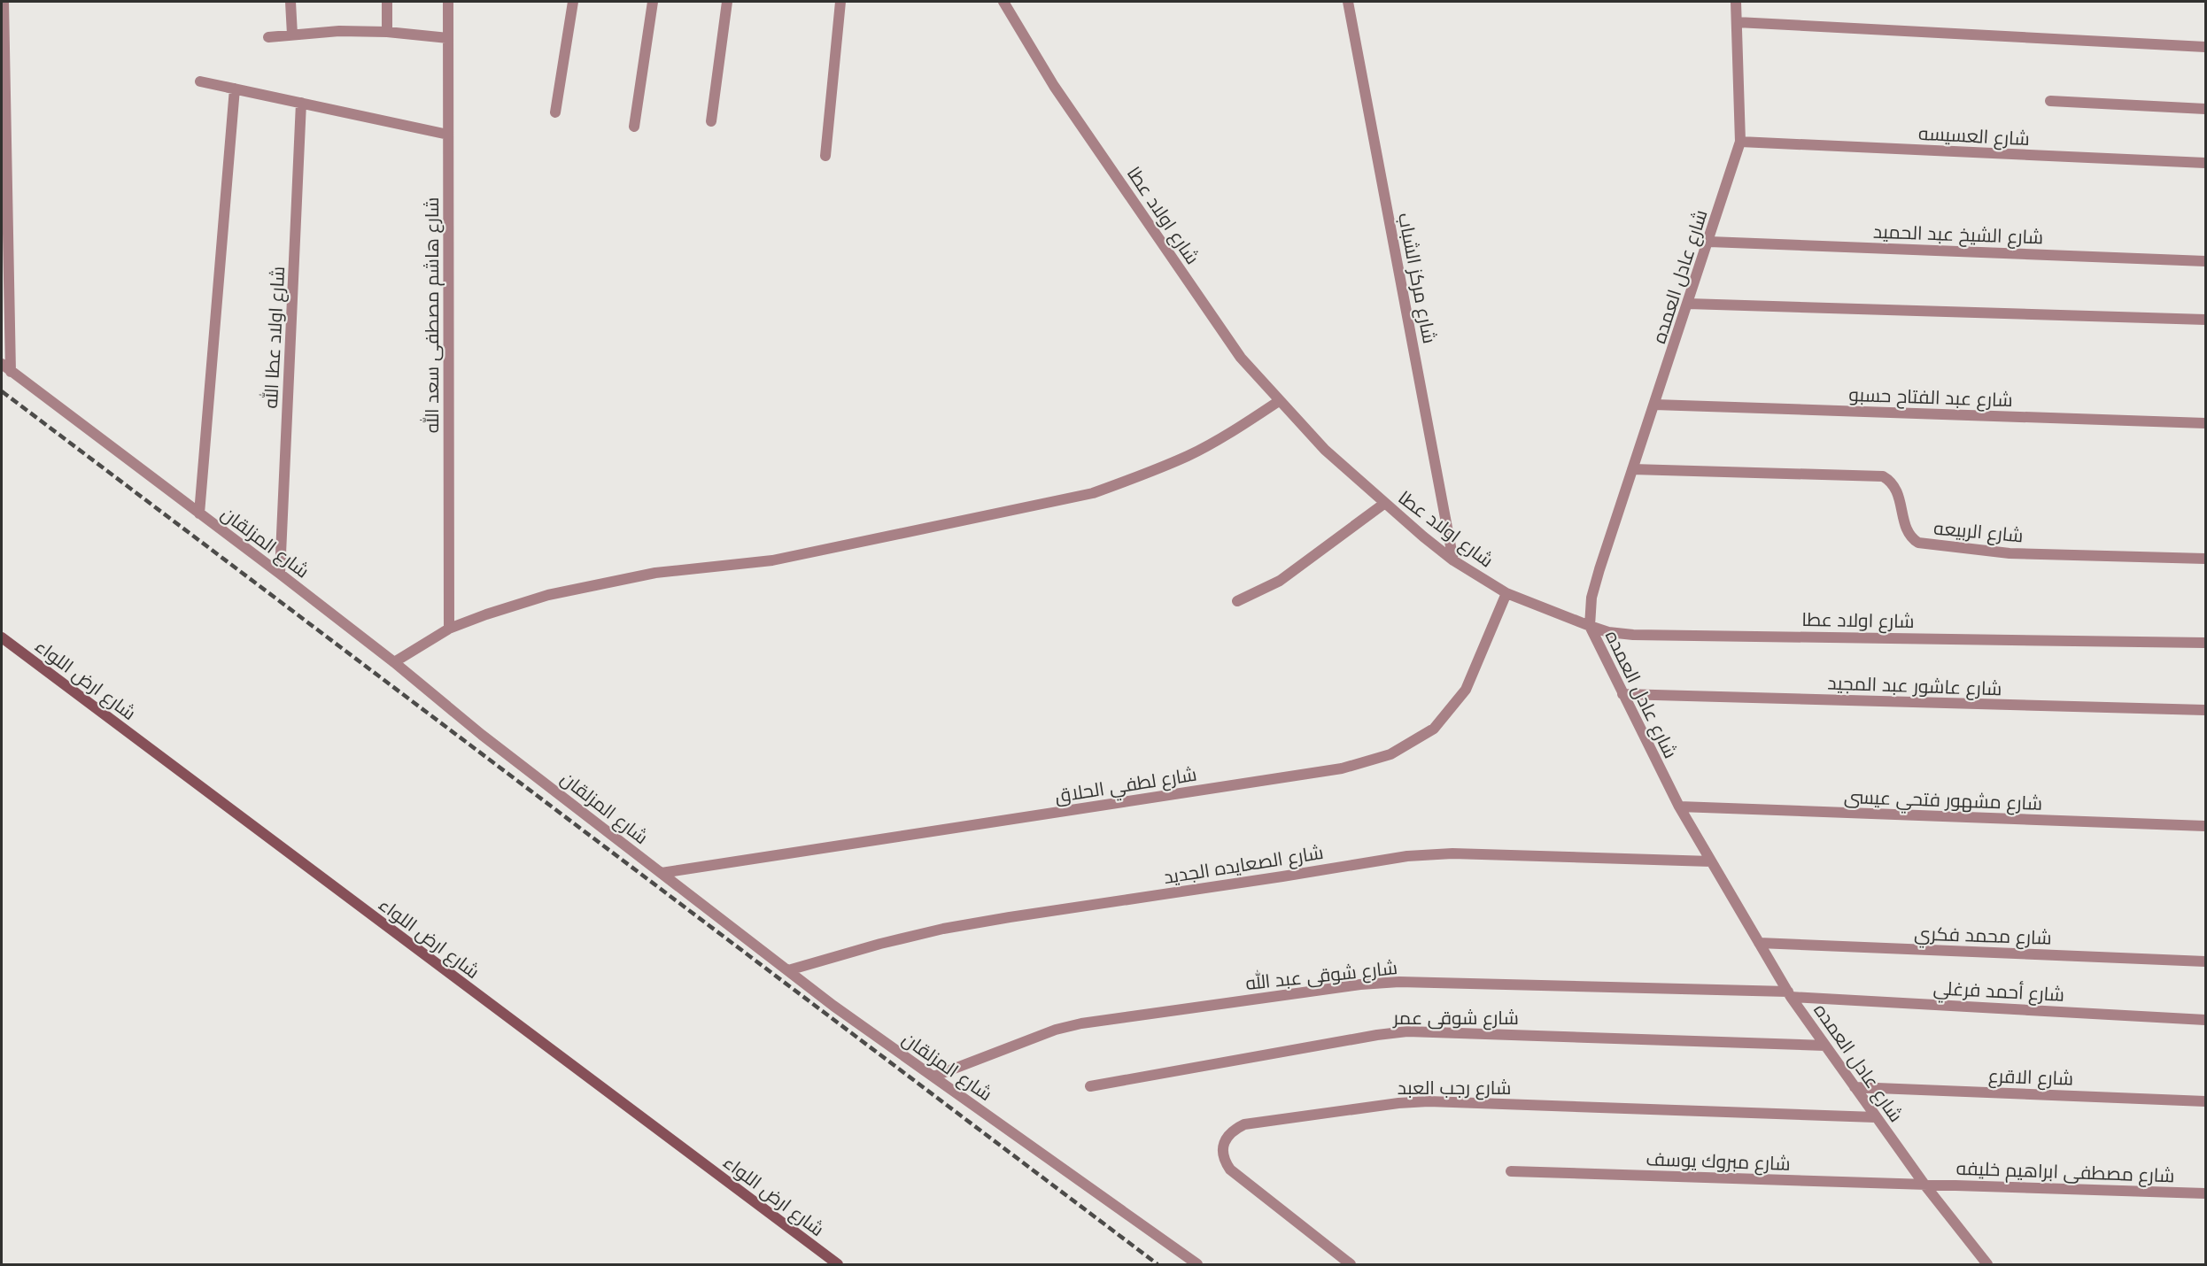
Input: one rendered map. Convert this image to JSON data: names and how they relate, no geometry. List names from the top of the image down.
{
  "streets": {
    "street": [
      "شارع العسيسه",
      "شارع اولاد عطا",
      "شارع الشيخ عبد الحميد",
      "شارع عادل العمده",
      "شارع مركز الشباب",
      "شارع هاشم مصطفى سعد الله",
      "شارع اولاد عطا الله",
      "شارع عبد الفتاح حسبو",
      "شارع الربيعه",
      "شارع المزلقان",
      "شارع ارض اللواء",
      "شارع عاشور عبد المجيد",
      "شارع لطفي الحلاق",
      "شارع مشهور فتحي عيسى",
      "شارع الصعايده الجديد",
      "شارع محمد فكري",
      "شارع شوقى عبد الله",
      "شارع أحمد فرغلي",
      "شارع شوقى عمر",
      "شارع الاقرع",
      "شارع رجب العبد",
      "شارع مبروك يوسف",
      "شارع مصطفى ابراهيم خليفه"
    ]
  },
  "crossings": [
    ["شارع العسيسه", "شارع عادل العمده"],
    ["شارع اولاد عطا", "شارع عادل العمده"],
    ["شارع اولاد عطا", "شارع مركز الشباب"],
    ["شارع اولاد عطا", "شارع لطفي الحلاق"],
    ["شارع الشيخ عبد الحميد", "شارع عادل العمده"],
    ["شارع عادل العمده", "شارع عبد الفتاح حسبو"],
    ["شارع عادل العمده", "شارع الربيعه"],
    ["شارع عادل العمده", "شارع عاشور عبد المجيد"],
    ["شارع عادل العمده", "شارع مشهور فتحي عيسى"],
    ["شارع عادل العمده", "شارع الصعايده الجديد"],
    ["شارع عادل العمده", "شارع محمد فكري"],
    ["شارع عادل العمده", "شارع شوقى عبد الله"],
    ["شارع عادل العمده", "شارع أحمد فرغلي"],
    ["شارع عادل العمده", "شارع شوقى عمر"],
    ["شارع عادل العمده", "شارع الاقرع"],
    ["شارع عادل العمده", "شارع رجب العبد"],
    ["شارع عادل العمده", "شارع مبروك يوسف"],
    ["شارع عادل العمده", "شارع مصطفى ابراهيم خليفه"],
    ["شارع اولاد عطا الله", "شارع المزلقان"],
    ["شارع المزلقان", "شارع لطفي الحلاق"],
    ["شارع المزلقان", "شارع الصعايده الجديد"],
    ["شارع المزلقان", "شارع شوقى عبد الله"],
    ["شارع شوقى عبد الله", "شارع أحمد فرغلي"],
    ["شارع مبروك يوسف", "شارع مصطفى ابراهيم خليفه"]
  ]
}
